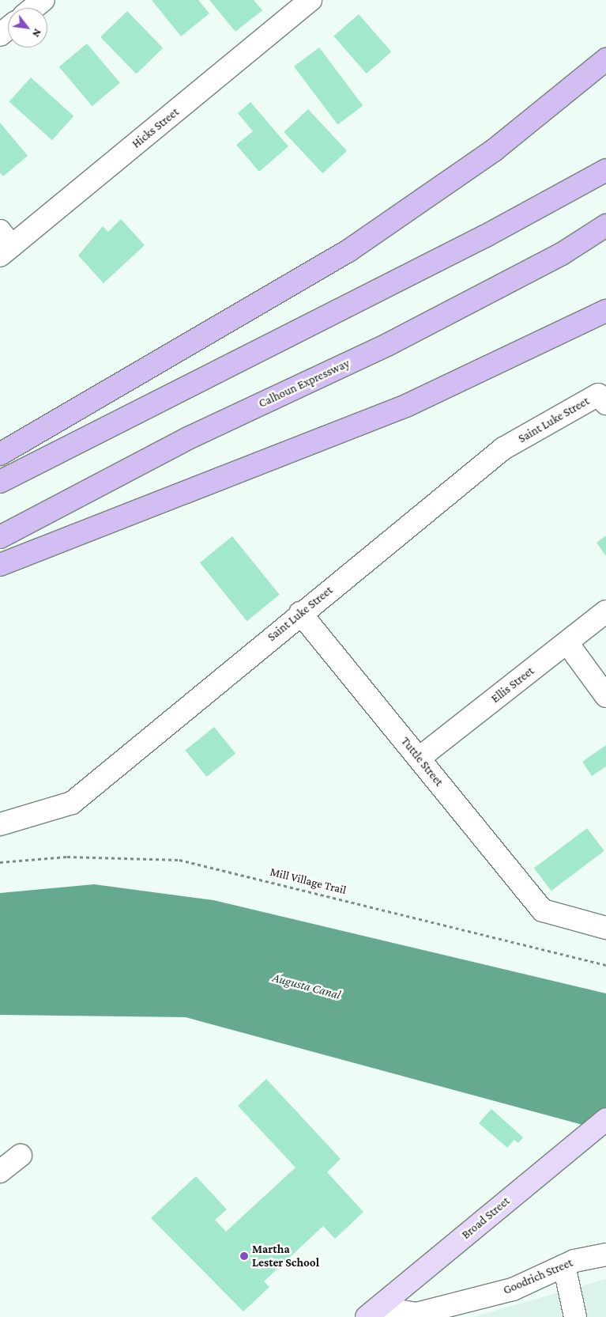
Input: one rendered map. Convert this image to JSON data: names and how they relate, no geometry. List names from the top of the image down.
{
  "streets": {
    "highway": ["Calhoun Expressway"],
    "main road": ["Broad Street"],
    "street": [
      "Hicks Street",
      "Saint Luke Street",
      "Ellis Street",
      "Tuttle Street",
      "Goodrich Street"
    ],
    "path": ["Mill Village Trail"]
  },
  "crossings": [
    ["Saint Luke Street", "Tuttle Street"],
    ["Ellis Street", "Tuttle Street"],
    ["Broad Street", "Goodrich Street"]
  ],
  "water": ["Augusta Canal"],
  "places": ["Martha Lester School"],
  "north": "bottom right"
}
